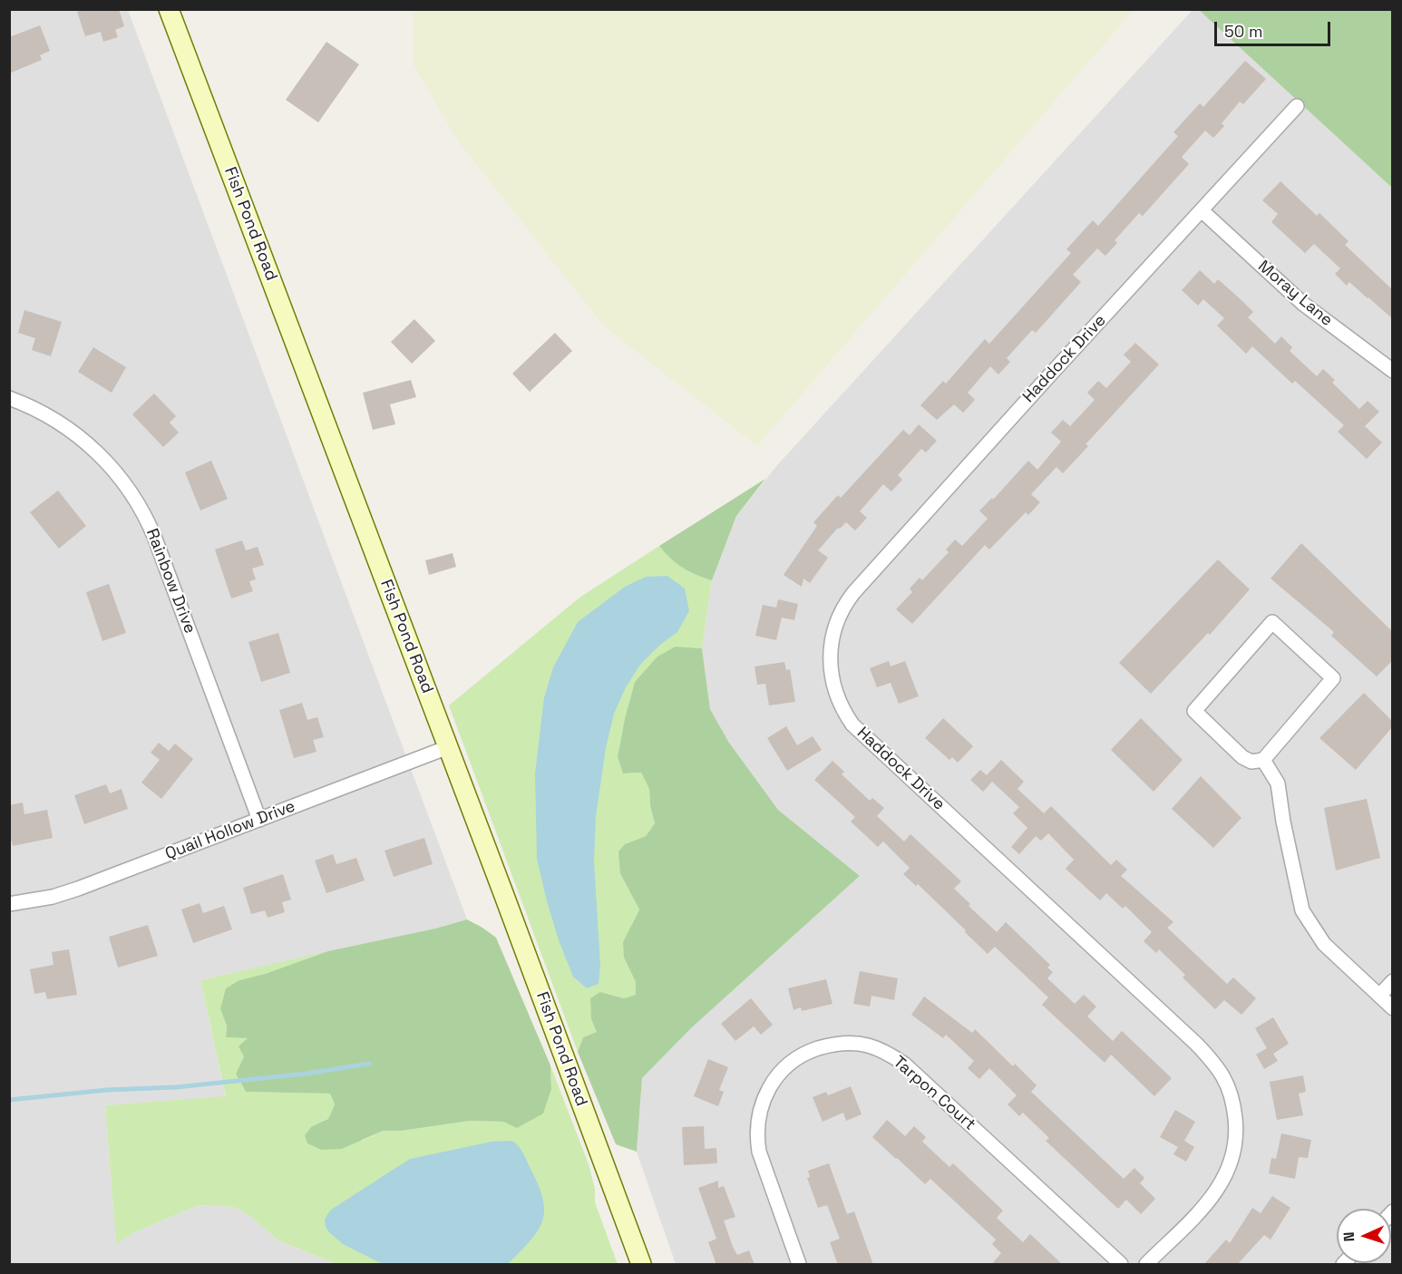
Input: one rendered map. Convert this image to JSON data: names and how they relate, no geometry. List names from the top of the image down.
{
  "streets": {
    "street": [
      "Fish Pond Road",
      "Moray Lane",
      "Haddock Drive",
      "Rainbow Drive",
      "Quail Hollow Drive",
      "Tarpon Court"
    ]
  },
  "crossings": [
    ["Fish Pond Road", "Quail Hollow Drive"],
    ["Moray Lane", "Haddock Drive"],
    ["Rainbow Drive", "Quail Hollow Drive"]
  ],
  "scale_bar": "50 m",
  "north": "left"
}
